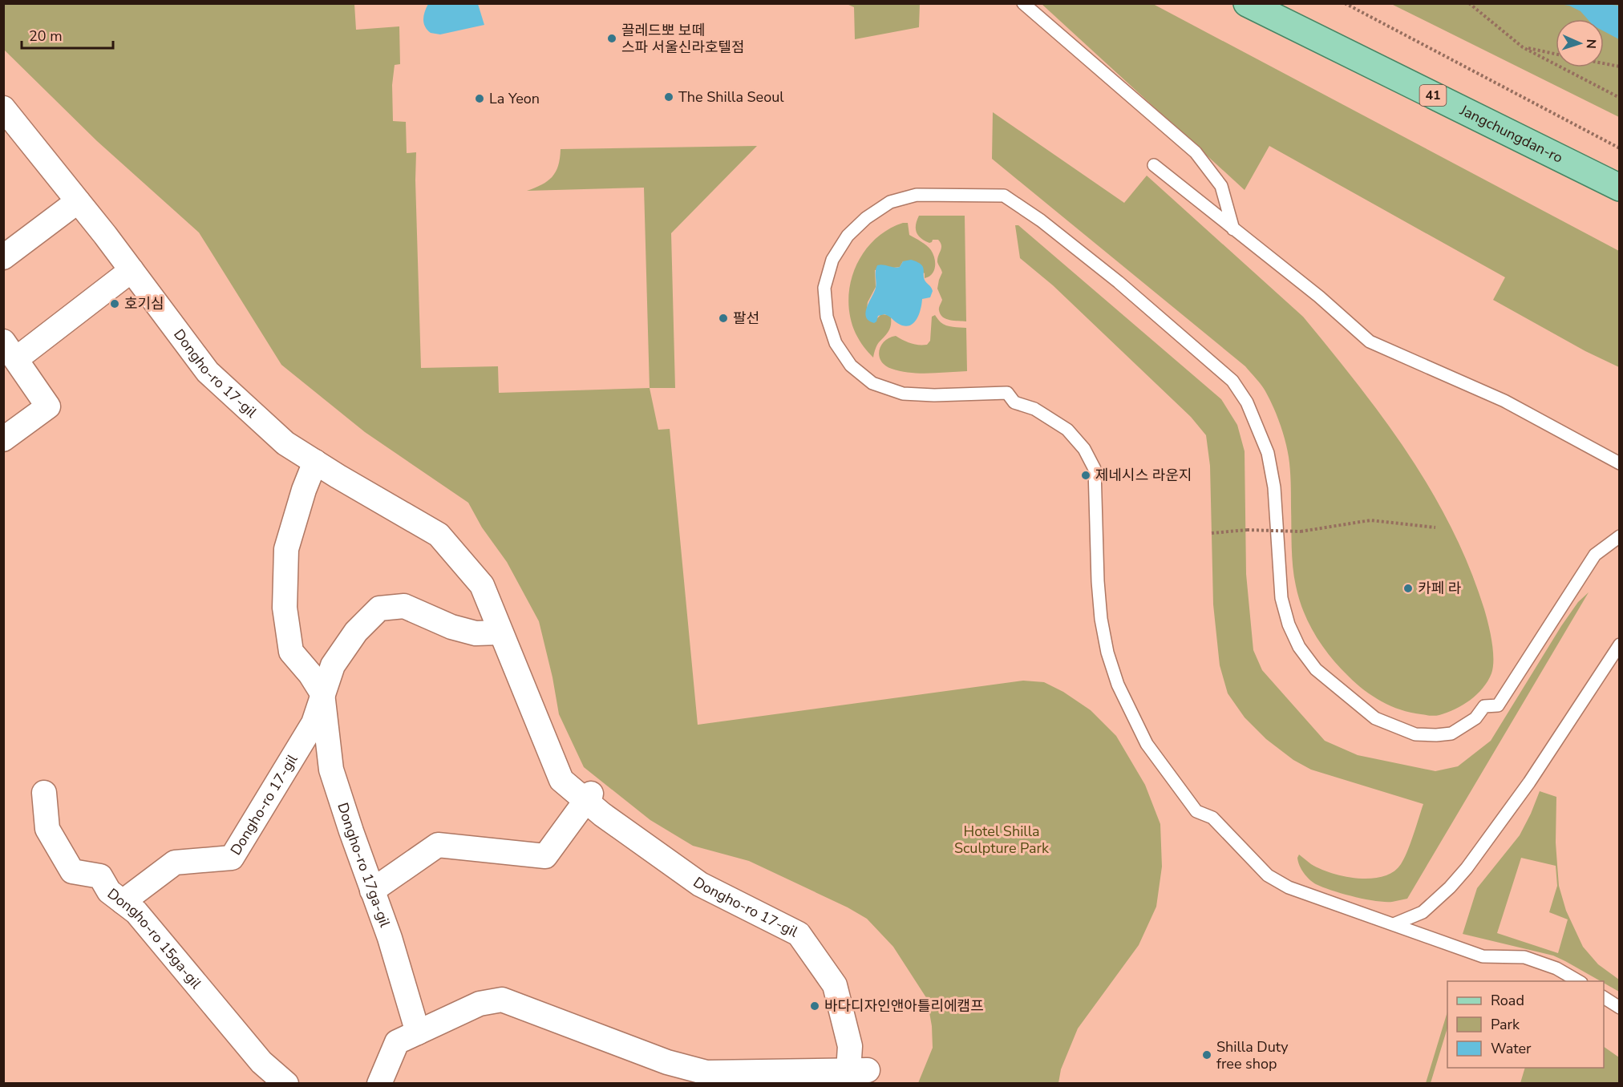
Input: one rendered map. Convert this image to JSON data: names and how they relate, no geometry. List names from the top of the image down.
{
  "streets": {
    "main road": ["41", "Jangchungdan-ro"],
    "street": ["Dongho-ro 17-gil", "Dongho-ro 17ga-gil", "Dongho-ro 15ga-gil"]
  },
  "crossings": [
    ["Dongho-ro 17-gil", "Dongho-ro 17ga-gil"],
    ["Dongho-ro 17-gil", "Dongho-ro 15ga-gil"]
  ],
  "parks": ["Hotel Shilla Sculpture Park"],
  "places": [
    "끌레드뽀 보떼 스파 서울신라호텔점",
    "The Shilla Seoul",
    "La Yeon",
    "호기심",
    "팔선",
    "제네시스 라운지",
    "카페 라",
    "바다디자인앤아틀리에캠프",
    "Shilla Duty free shop"
  ],
  "legend": ["Road", "Park", "Water"],
  "scale_bar": "20 m",
  "north": "right"
}
